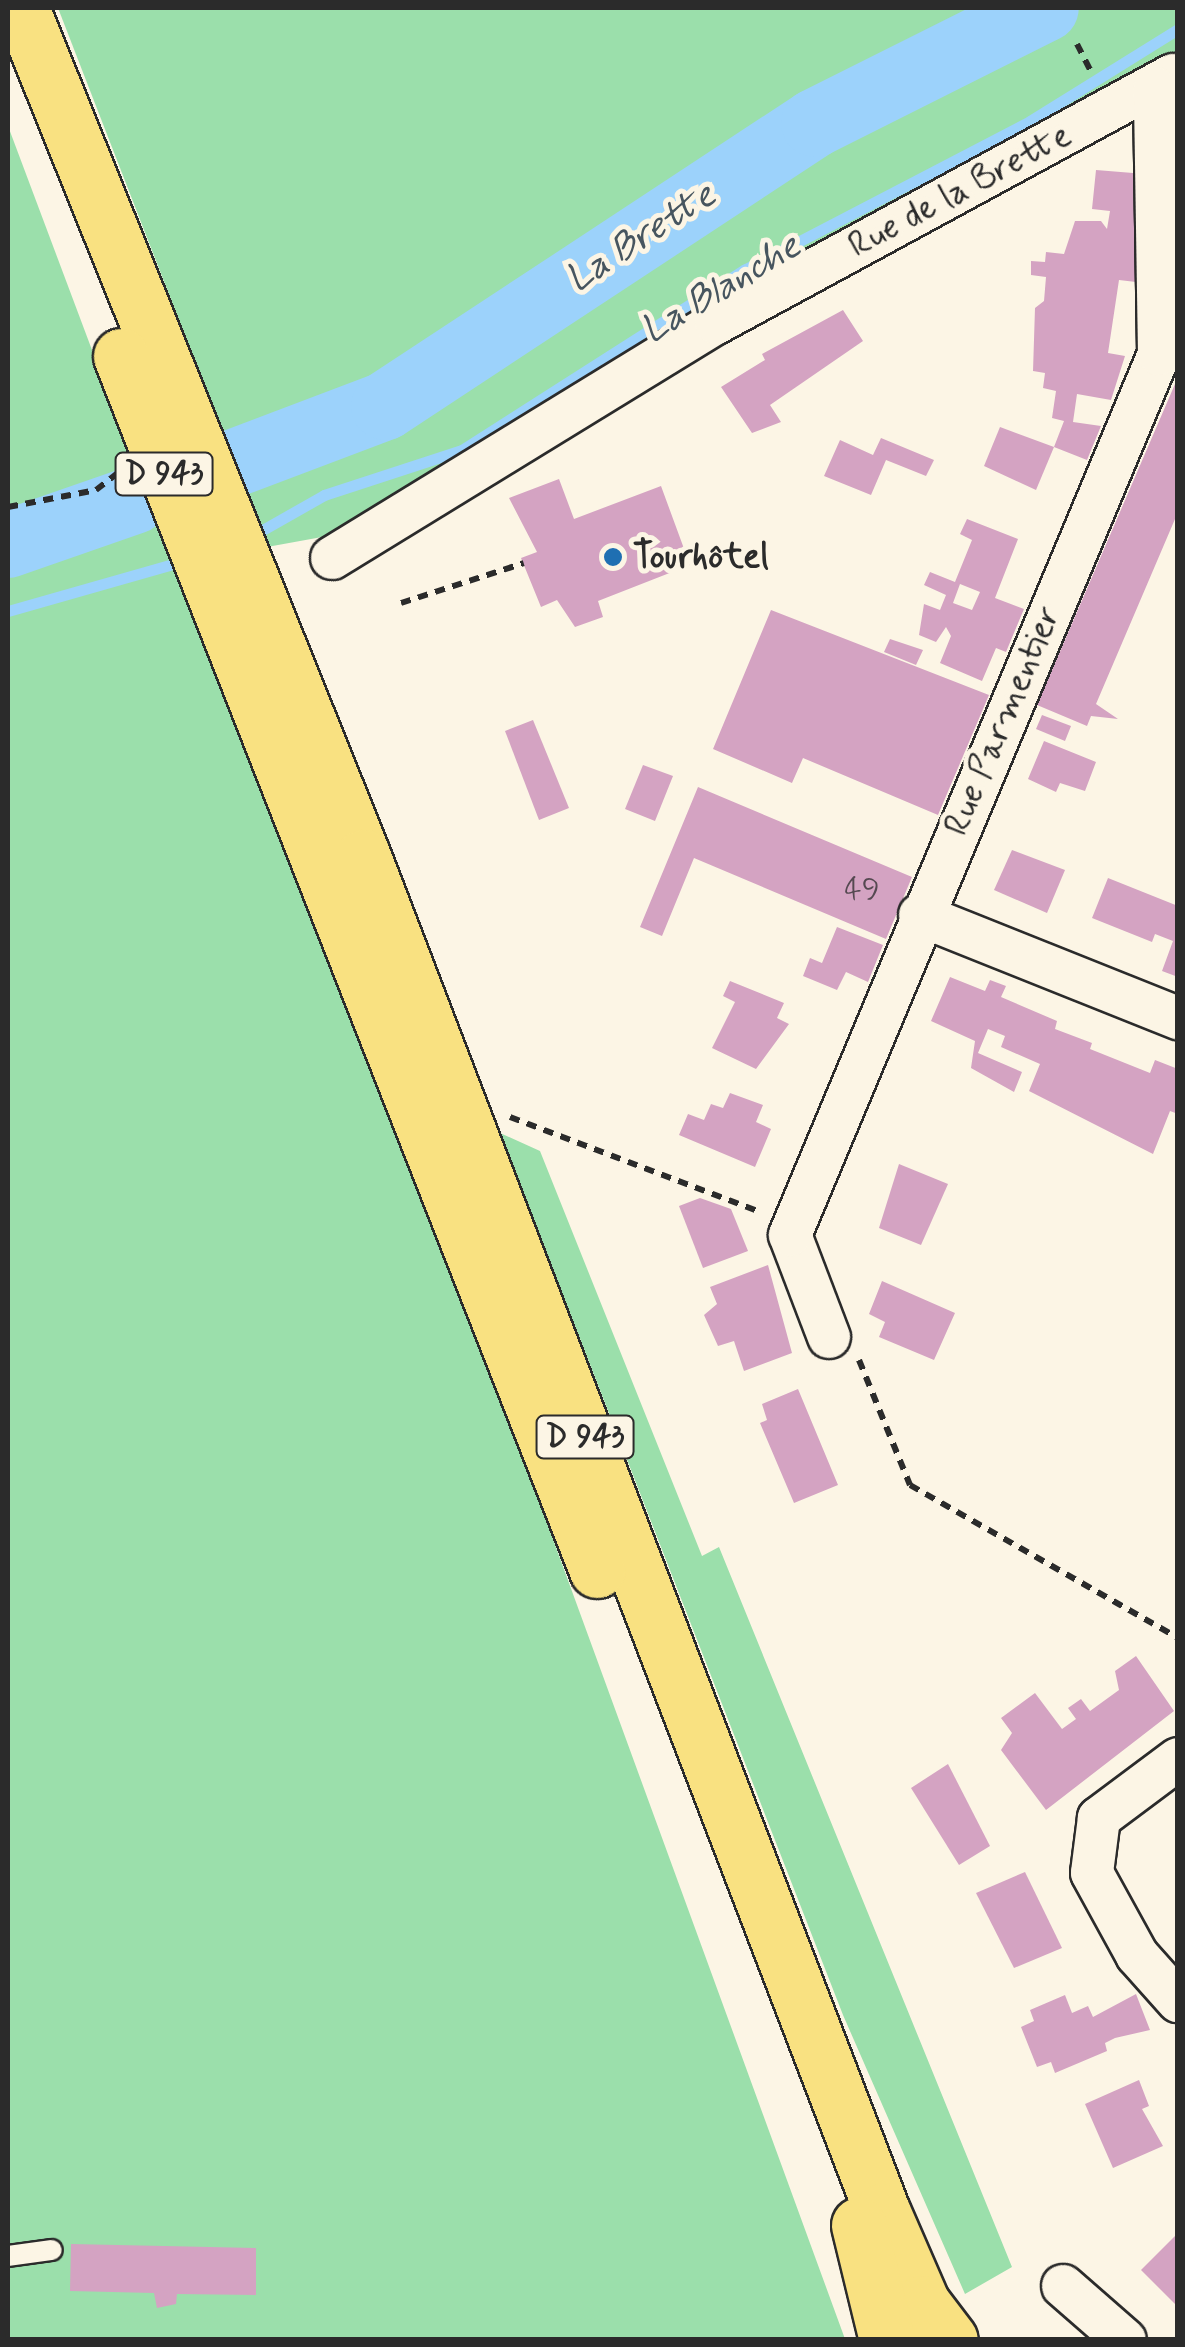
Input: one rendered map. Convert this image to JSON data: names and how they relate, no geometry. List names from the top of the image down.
{
  "streets": {
    "main road": ["D 943"],
    "street": ["Rue de la Brette", "Rue Parmentier"]
  },
  "crossings": [
    ["Rue de la Brette", "Rue Parmentier"]
  ],
  "water": ["La Brette", "La Blanche"],
  "places": ["Tourhôtel"],
  "house_numbers": ["49"]
}
